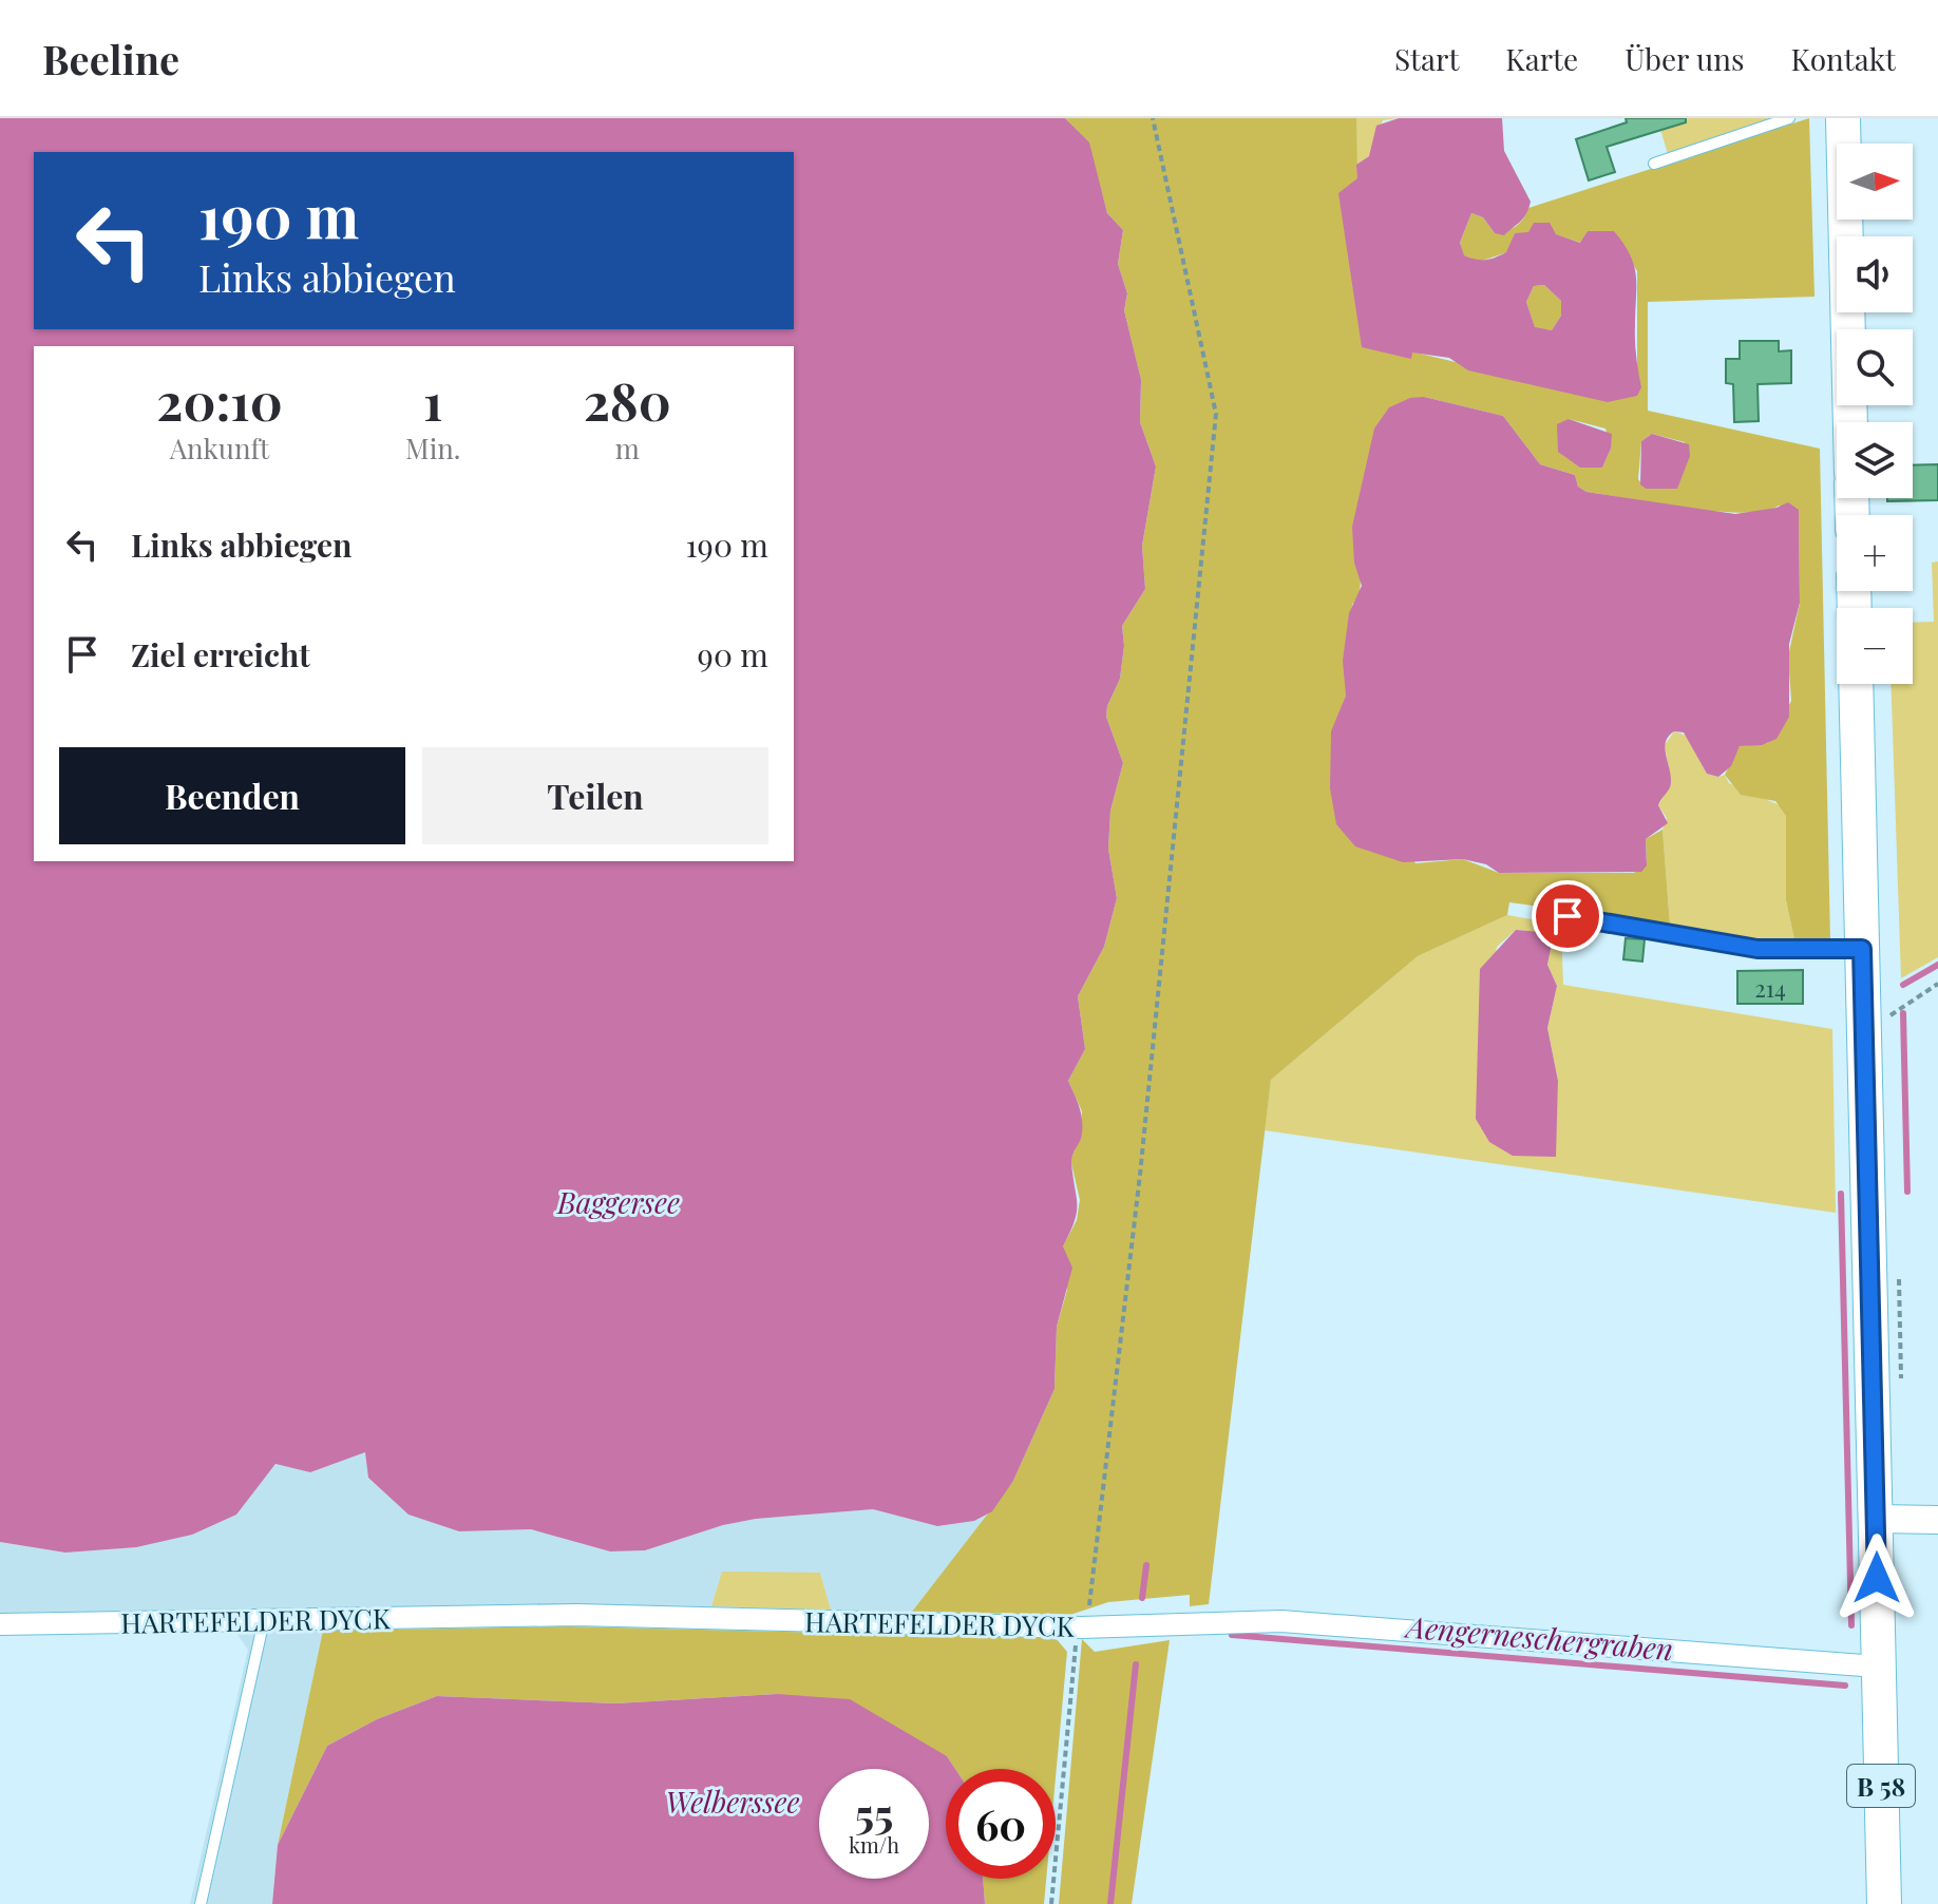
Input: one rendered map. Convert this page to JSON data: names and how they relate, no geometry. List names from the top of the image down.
{
  "streets": {
    "main road": ["B 58"],
    "street": ["HARTEFELDER DYCK"]
  },
  "crossings": [
    ["HARTEFELDER DYCK", "B 58"]
  ],
  "water": ["Baggersee", "Aengerneschergraben", "Welberssee"],
  "house_numbers": ["214"],
  "north": "right",
  "page": {
    "header": "Beeline",
    "nav": [
      "Start",
      "Karte",
      "Über uns",
      "Kontakt"
    ],
    "map_buttons": ["+", "−"],
    "turn": ["190 m", "Links abbiegen"],
    "eta": [
      "20:10",
      "Ankunft",
      "1",
      "Min.",
      "280",
      "m"
    ],
    "list": [
      {
        "name": "Links abbiegen",
        "value": "190 m"
      },
      {
        "name": "Ziel erreicht",
        "value": "90 m"
      }
    ],
    "buttons": ["Beenden", "Teilen"],
    "speed": "55 km/h",
    "limit": "60"
  }
}
